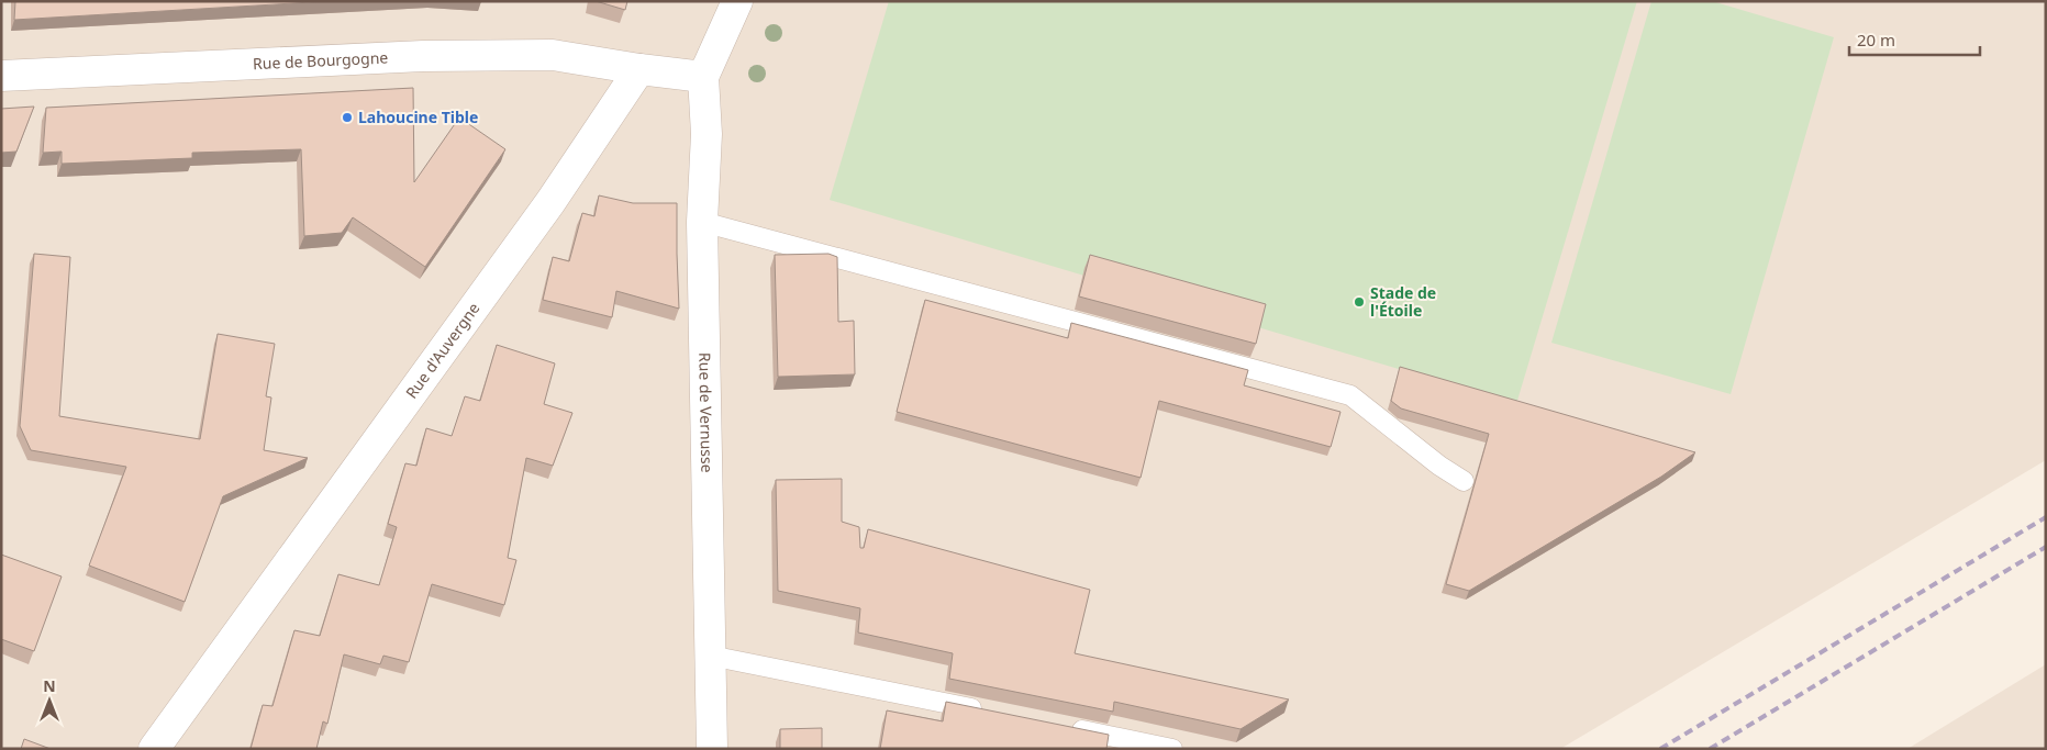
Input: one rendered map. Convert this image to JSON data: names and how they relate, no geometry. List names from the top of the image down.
{
  "streets": {
    "street": ["Rue de Bourgogne", "Rue d'Auvergne", "Rue de Vernusse"]
  },
  "crossings": [
    ["Rue de Bourgogne", "Rue d'Auvergne"]
  ],
  "places": ["Lahoucine Tible", "Stade de l'Étoile"],
  "scale_bar": "20 m",
  "north": "top"
}
